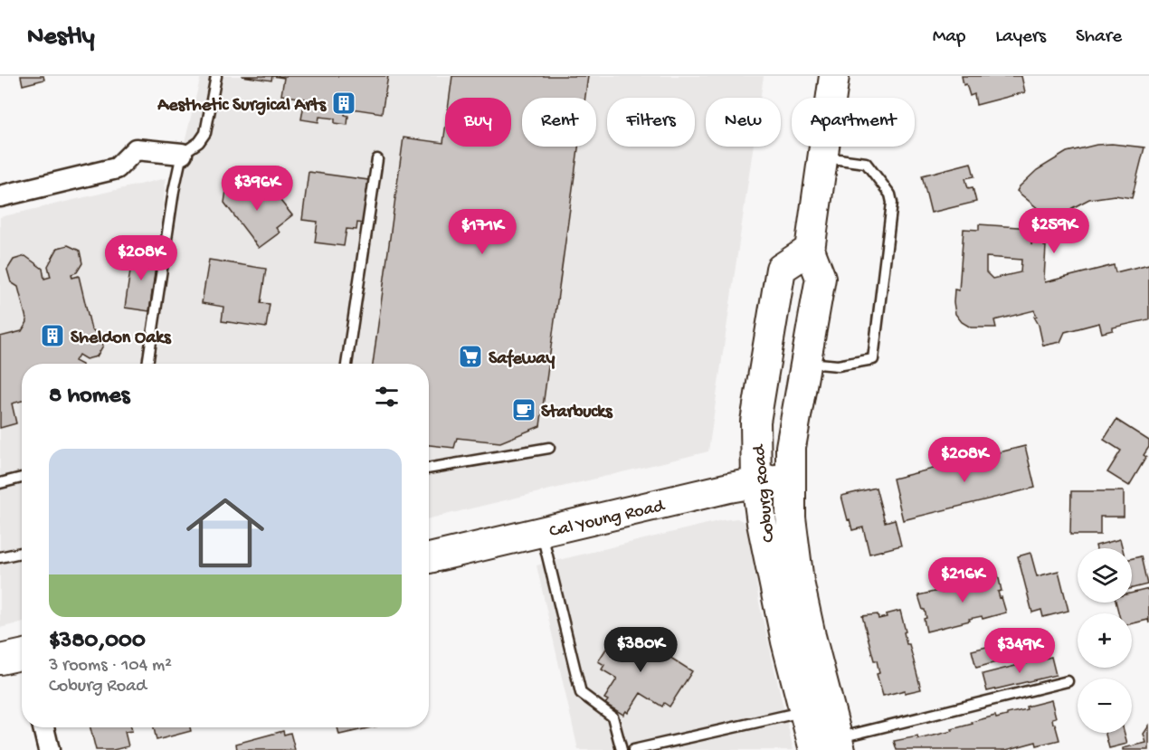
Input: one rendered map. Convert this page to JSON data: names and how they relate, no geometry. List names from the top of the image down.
{
  "streets": {
    "main road": ["Coburg Road", "Cal Young Road"]
  },
  "crossings": [
    ["Coburg Road", "Cal Young Road"]
  ],
  "places": {
    "building": ["Aesthetic Surgical Arts", "Sheldon Oaks"],
    "supermarket": ["Safeway"],
    "cafe": ["Starbucks"]
  },
  "page": {
    "header": "Nestly",
    "nav": ["Map", "Layers", "Share"],
    "chip": [
      "Buy",
      "Rent",
      "Filters",
      "New",
      "Apartment"
    ],
    "price": [
      "$396K",
      "$259K",
      "$171K",
      "$208K",
      "$208K",
      "$216K",
      "$380K",
      "$349K"
    ],
    "heading": "8 homes",
    "list": [
      {
        "name": "$380,000",
        "note": "3 rooms · 104 m² · Coburg Road"
      }
    ],
    "map_buttons": ["+", "−"]
  }
}
